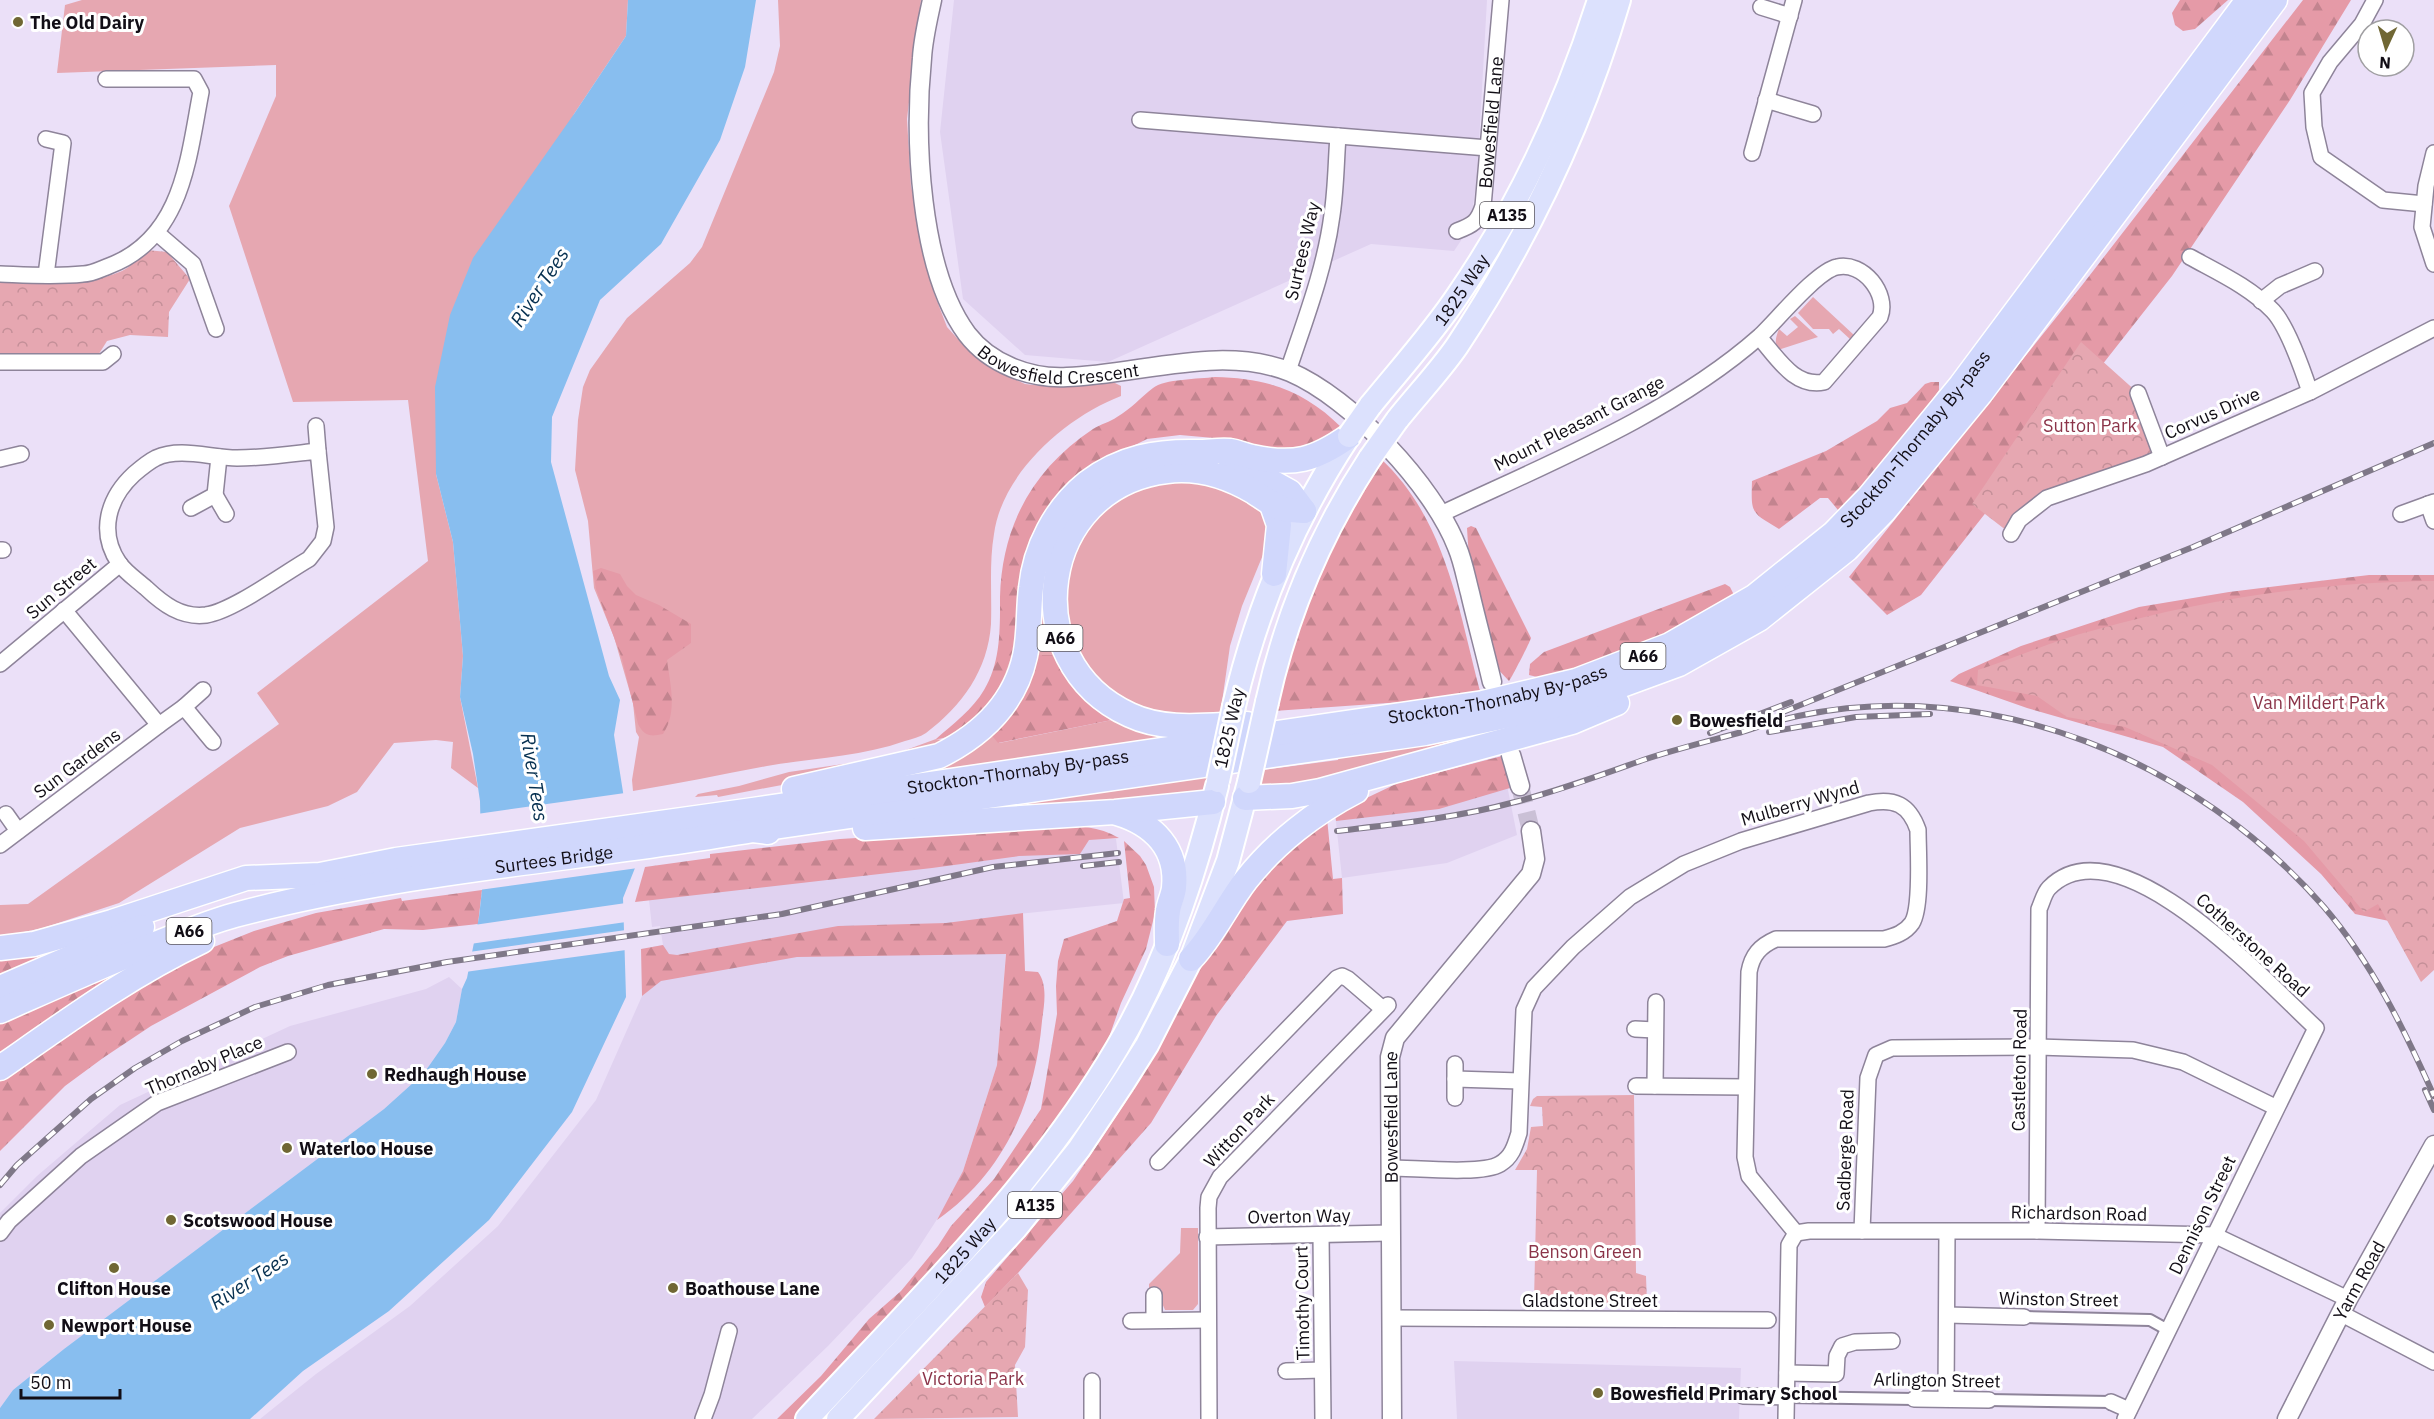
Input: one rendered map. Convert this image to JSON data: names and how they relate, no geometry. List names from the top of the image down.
{
  "streets": {
    "highway": [
      "A135",
      "Stockton-Thornaby By-pass",
      "A66",
      "Surtees Bridge"
    ],
    "main road": ["1825 Way"],
    "street": [
      "Bowesfield Lane",
      "Surtees Way",
      "Bowesfield Crescent",
      "Corvus Drive",
      "Mount Pleasant Grange",
      "Sun Street",
      "Sun Gardens",
      "Mulberry Wynd",
      "Cotherstone Road",
      "Thornaby Place",
      "Castleton Road",
      "Witton Park",
      "Sadberge Road",
      "Richardson Road",
      "Dennison Street",
      "Overton Way",
      "Yarm Road",
      "Winston Street",
      "Gladstone Street",
      "Timothy Court",
      "Arlington Street"
    ]
  },
  "crossings": [
    ["Bowesfield Lane", "Mulberry Wynd"],
    ["Bowesfield Lane", "Overton Way"],
    ["Bowesfield Lane", "Gladstone Street"],
    ["A135", "1825 Way"],
    ["A135", "A66"],
    ["Surtees Way", "Bowesfield Crescent"],
    ["1825 Way", "A66"],
    ["Bowesfield Crescent", "Mount Pleasant Grange"],
    ["Stockton-Thornaby By-pass", "A66"],
    ["Stockton-Thornaby By-pass", "Surtees Bridge"],
    ["A66", "Surtees Bridge"],
    ["Mulberry Wynd", "Richardson Road"],
    ["Cotherstone Road", "Castleton Road"],
    ["Cotherstone Road", "Dennison Street"],
    ["Castleton Road", "Sadberge Road"],
    ["Castleton Road", "Richardson Road"],
    ["Witton Park", "Overton Way"],
    ["Sadberge Road", "Richardson Road"],
    ["Sadberge Road", "Dennison Street"],
    ["Richardson Road", "Dennison Street"],
    ["Richardson Road", "Yarm Road"],
    ["Dennison Street", "Winston Street"],
    ["Dennison Street", "Arlington Street"],
    ["Overton Way", "Timothy Court"]
  ],
  "water": ["River Tees"],
  "parks": [
    "Sutton Park",
    "Van Mildert Park",
    "Benson Green",
    "Victoria Park"
  ],
  "places": [
    "The Old Dairy",
    "Bowesfield",
    "Redhaugh House",
    "Waterloo House",
    "Scotswood House",
    "Clifton House",
    "Boathouse Lane",
    "Newport House",
    "Bowesfield Primary School"
  ],
  "scale_bar": "50 m",
  "north": "bottom"
}
